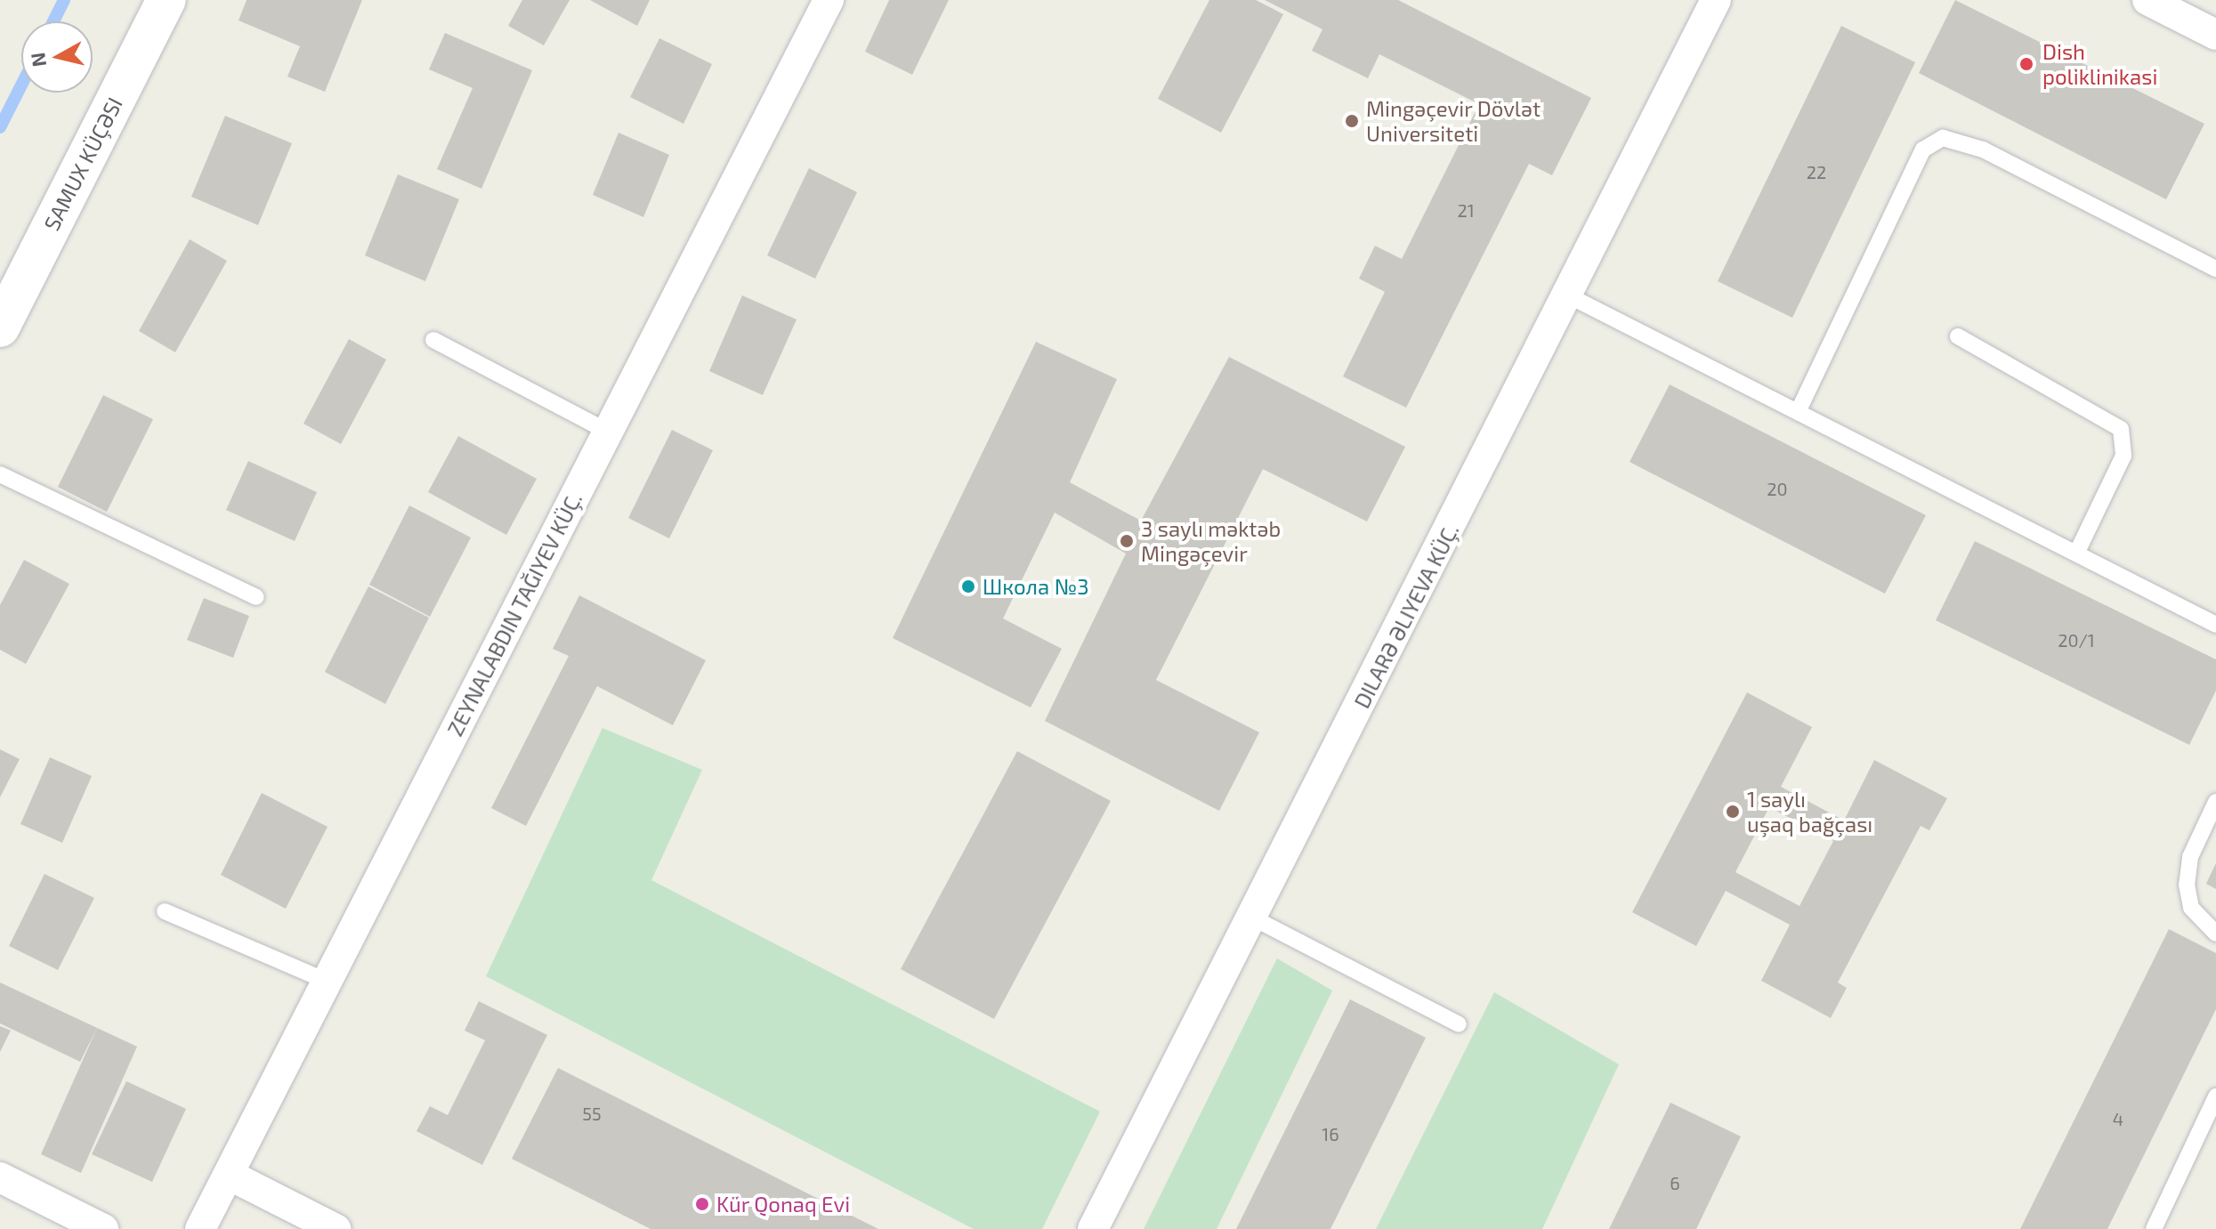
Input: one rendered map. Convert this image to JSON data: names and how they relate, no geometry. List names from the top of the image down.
{
  "streets": {
    "main road": ["SAMUX KÜÇƏSI"],
    "street": ["DILARƏ ƏLIYEVA KÜÇ."]
  },
  "places": [
    "Dish poliklinikasi",
    "Mingəçevir Dövlət Universiteti",
    "3 saylı məktəb Mingəçevir",
    "Школа №3",
    "1 saylı uşaq bağçası",
    "Kür Qonaq Evi"
  ],
  "house_numbers": [
    "22",
    "21",
    "20",
    "20/1",
    "55",
    "4",
    "16",
    "6"
  ],
  "north": "left"
}
